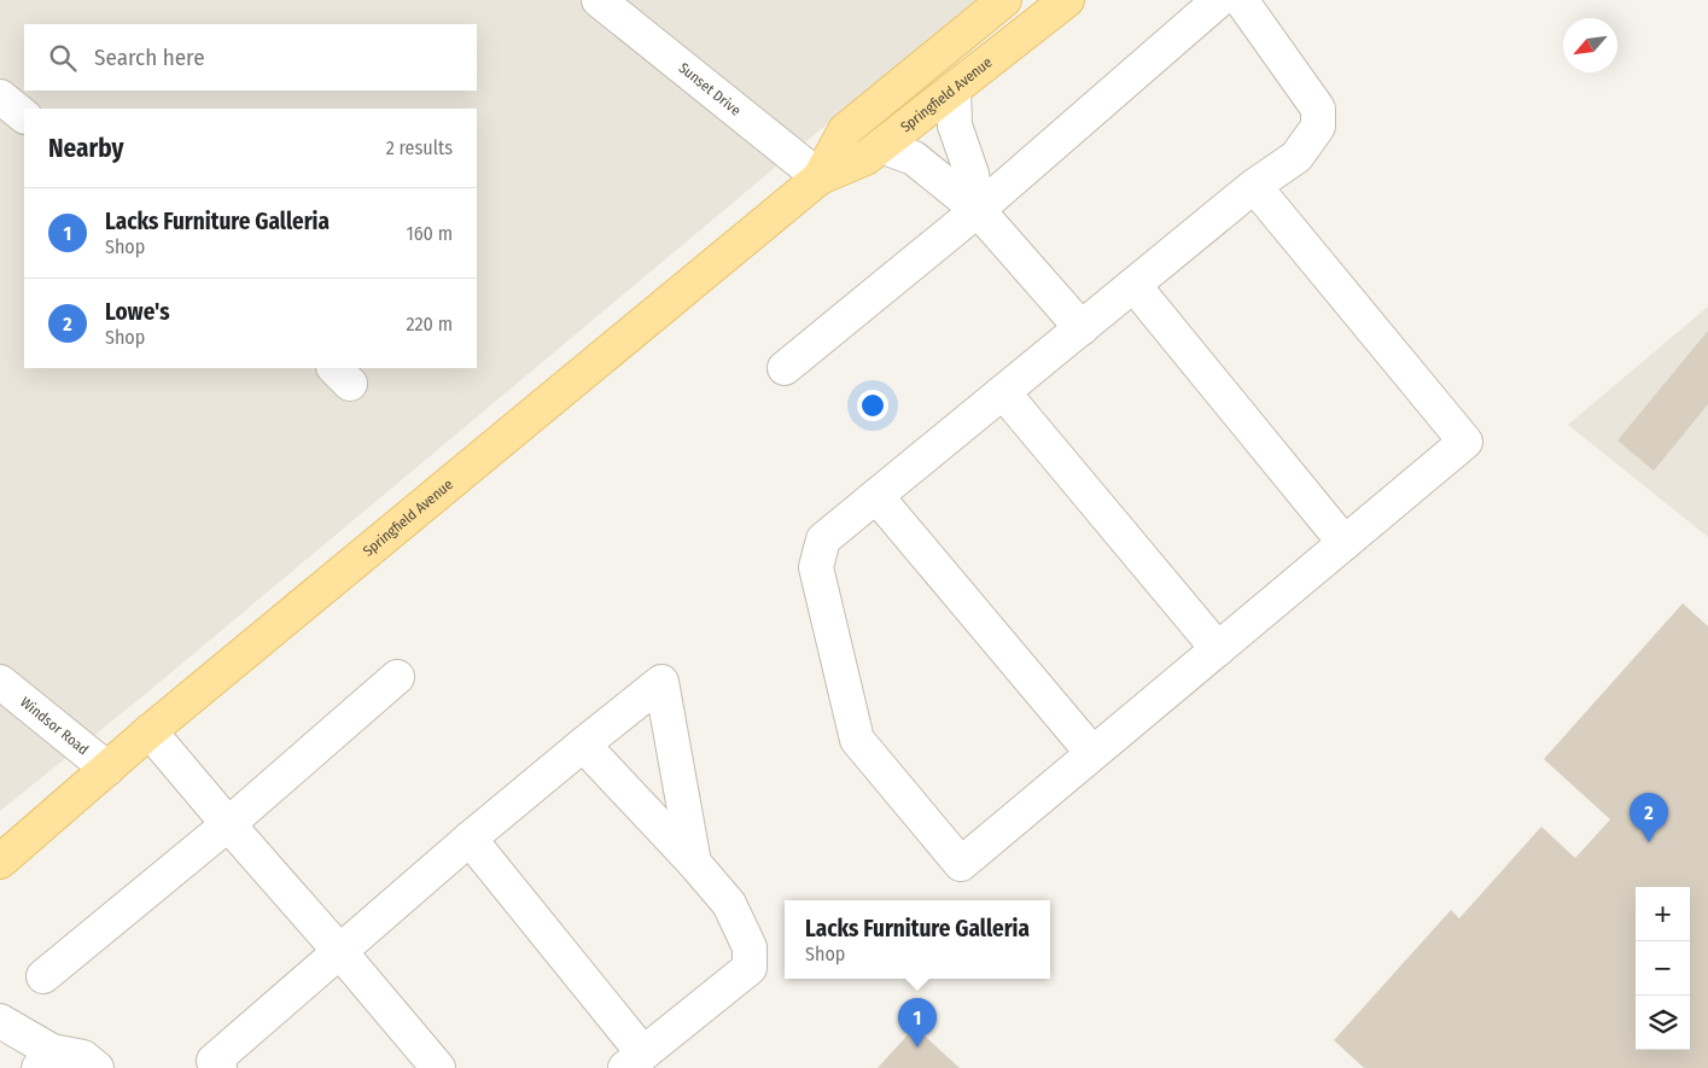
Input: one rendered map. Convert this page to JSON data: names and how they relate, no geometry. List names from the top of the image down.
{
  "streets": {
    "main road": ["Springfield Avenue"],
    "street": ["Sunset Drive", "Windsor Road"]
  },
  "crossings": [
    ["Sunset Drive", "Springfield Avenue"],
    ["Springfield Avenue", "Windsor Road"]
  ],
  "north": "bottom left",
  "page": {
    "search": "Search here",
    "heading": ["Nearby", "2 results"],
    "list": [
      {
        "mark": "1",
        "name": "Lacks Furniture Galleria",
        "note": "Shop",
        "value": "160 m"
      },
      {
        "mark": "2",
        "name": "Lowe's",
        "note": "Shop",
        "value": "220 m"
      }
    ],
    "pins": ["2", "1"],
    "map_buttons": ["+", "−"],
    "popup": ["Lacks Furniture Galleria", "Shop"]
  }
}
